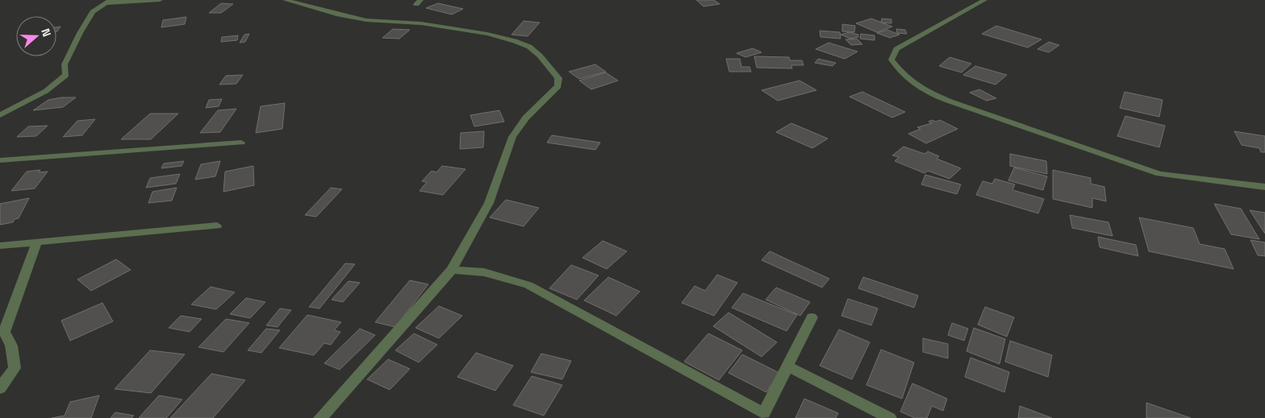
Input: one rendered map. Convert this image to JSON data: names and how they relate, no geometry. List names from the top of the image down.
{
  "north": "right"
}
